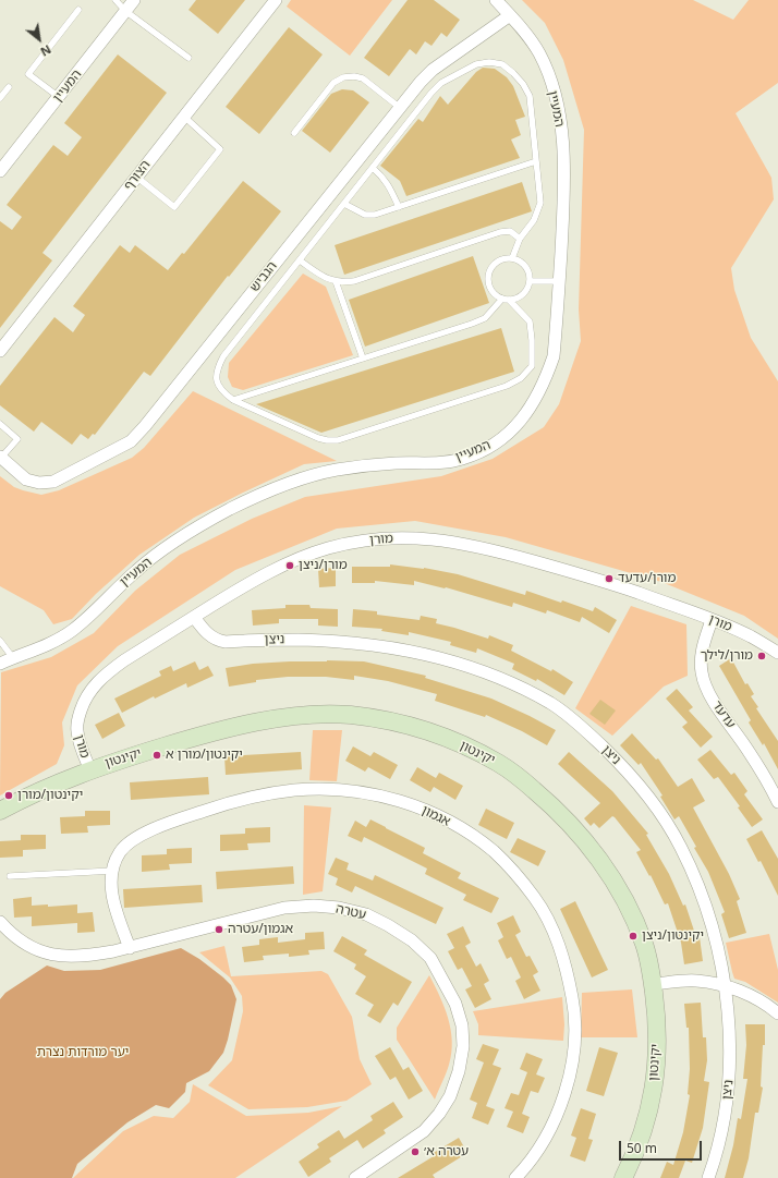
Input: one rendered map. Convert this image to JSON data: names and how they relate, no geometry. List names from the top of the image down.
{
  "streets": {
    "street": [
      "המעיין",
      "הצורף",
      "הגביש",
      "מורן",
      "ניצן",
      "עדעד",
      "יקינטון",
      "אגמון",
      "עטרה"
    ]
  },
  "crossings": [
    ["המעיין", "הגביש"],
    ["מורן", "ניצן"],
    ["מורן", "עדעד"],
    ["מורן", "יקינטון"],
    ["אגמון", "עטרה"]
  ],
  "parks": ["יער מורדות נצרת"],
  "places": [
    "מורן/ניצן",
    "מורן/עדעד",
    "מורן/לילך",
    "יקינטון/מורן א",
    "יקינטון/מורן",
    "אגמון/עטרה",
    "יקינטון/ניצן",
    "עטרה א׳"
  ],
  "scale_bar": "50 m",
  "north": "bottom right"
}
